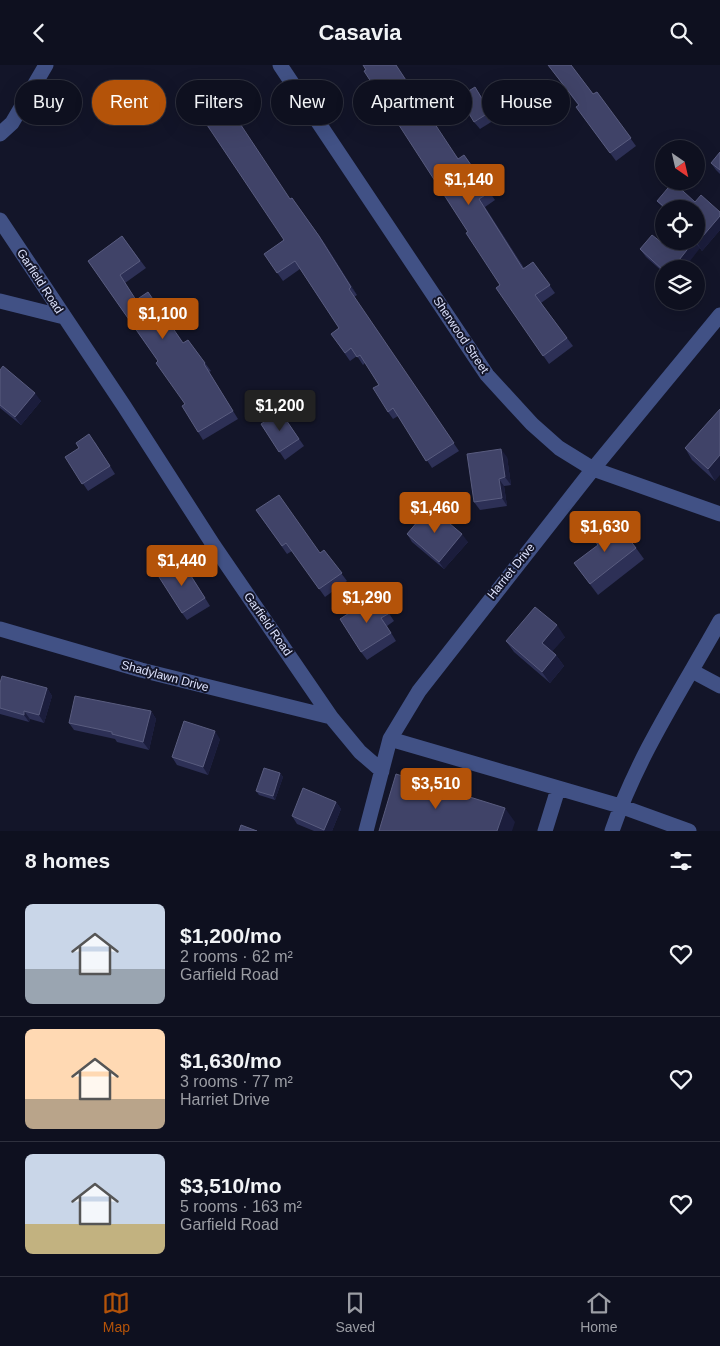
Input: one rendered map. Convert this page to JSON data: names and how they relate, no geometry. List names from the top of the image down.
{
  "streets": {
    "street": [
      "Garfield Road",
      "Sherwood Street",
      "Harriet Drive",
      "Shadylawn Drive"
    ]
  },
  "crossings": [
    ["Garfield Road", "Harriet Drive"],
    ["Garfield Road", "Shadylawn Drive"],
    ["Sherwood Street", "Harriet Drive"]
  ],
  "north": "bottom right",
  "page": {
    "header": "Casavia",
    "chip": [
      "Buy",
      "Rent",
      "Filters",
      "New",
      "Apartment",
      "House"
    ],
    "price": [
      "$1,140",
      "$1,100",
      "$1,200",
      "$1,460",
      "$1,630",
      "$1,440",
      "$1,290",
      "$3,510"
    ],
    "heading": "8 homes",
    "list": [
      {
        "name": "$1,200/mo",
        "note": "2 rooms · 62 m² · Garfield Road"
      },
      {
        "name": "$1,630/mo",
        "note": "3 rooms · 77 m² · Harriet Drive"
      },
      {
        "name": "$3,510/mo",
        "note": "5 rooms · 163 m² · Garfield Road"
      }
    ],
    "tabs": ["Map", "Saved", "Home"]
  }
}
